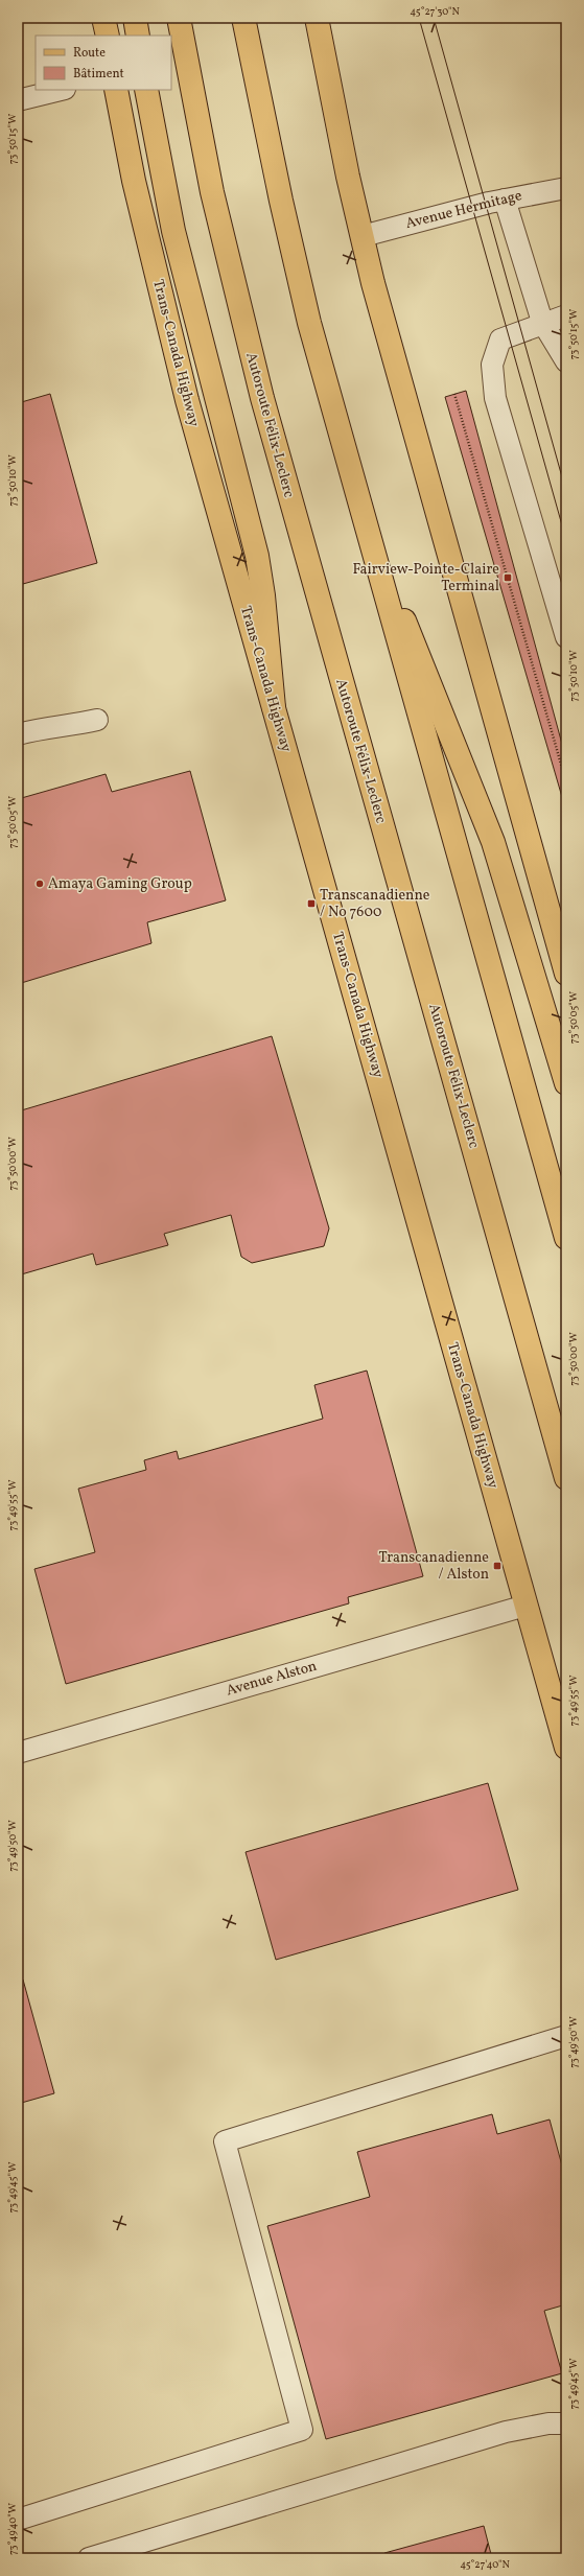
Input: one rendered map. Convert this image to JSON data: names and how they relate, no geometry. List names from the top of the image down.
{
  "streets": {
    "main road": ["Trans-Canada Highway", "Autoroute Félix-Leclerc"],
    "street": ["Avenue Hermitage", "Avenue Alston"]
  },
  "crossings": [
    ["Trans-Canada Highway", "Avenue Alston"]
  ],
  "places": {
    "transit": ["Fairview-Pointe-Claire Terminal", "Transcanadienne / No 7600", "Transcanadienne / Alston"],
    "other": ["Amaya Gaming Group"]
  },
  "legend": ["Route", "Bâtiment"],
  "coordinates": [
    "45°27'30\"N",
    "73°50'15\"W",
    "73°50'10\"W",
    "73°50'05\"W",
    "73°50'00\"W",
    "73°49'55\"W",
    "73°49'50\"W",
    "73°49'45\"W",
    "73°49'40\"W",
    "45°27'40\"N"
  ]
}
